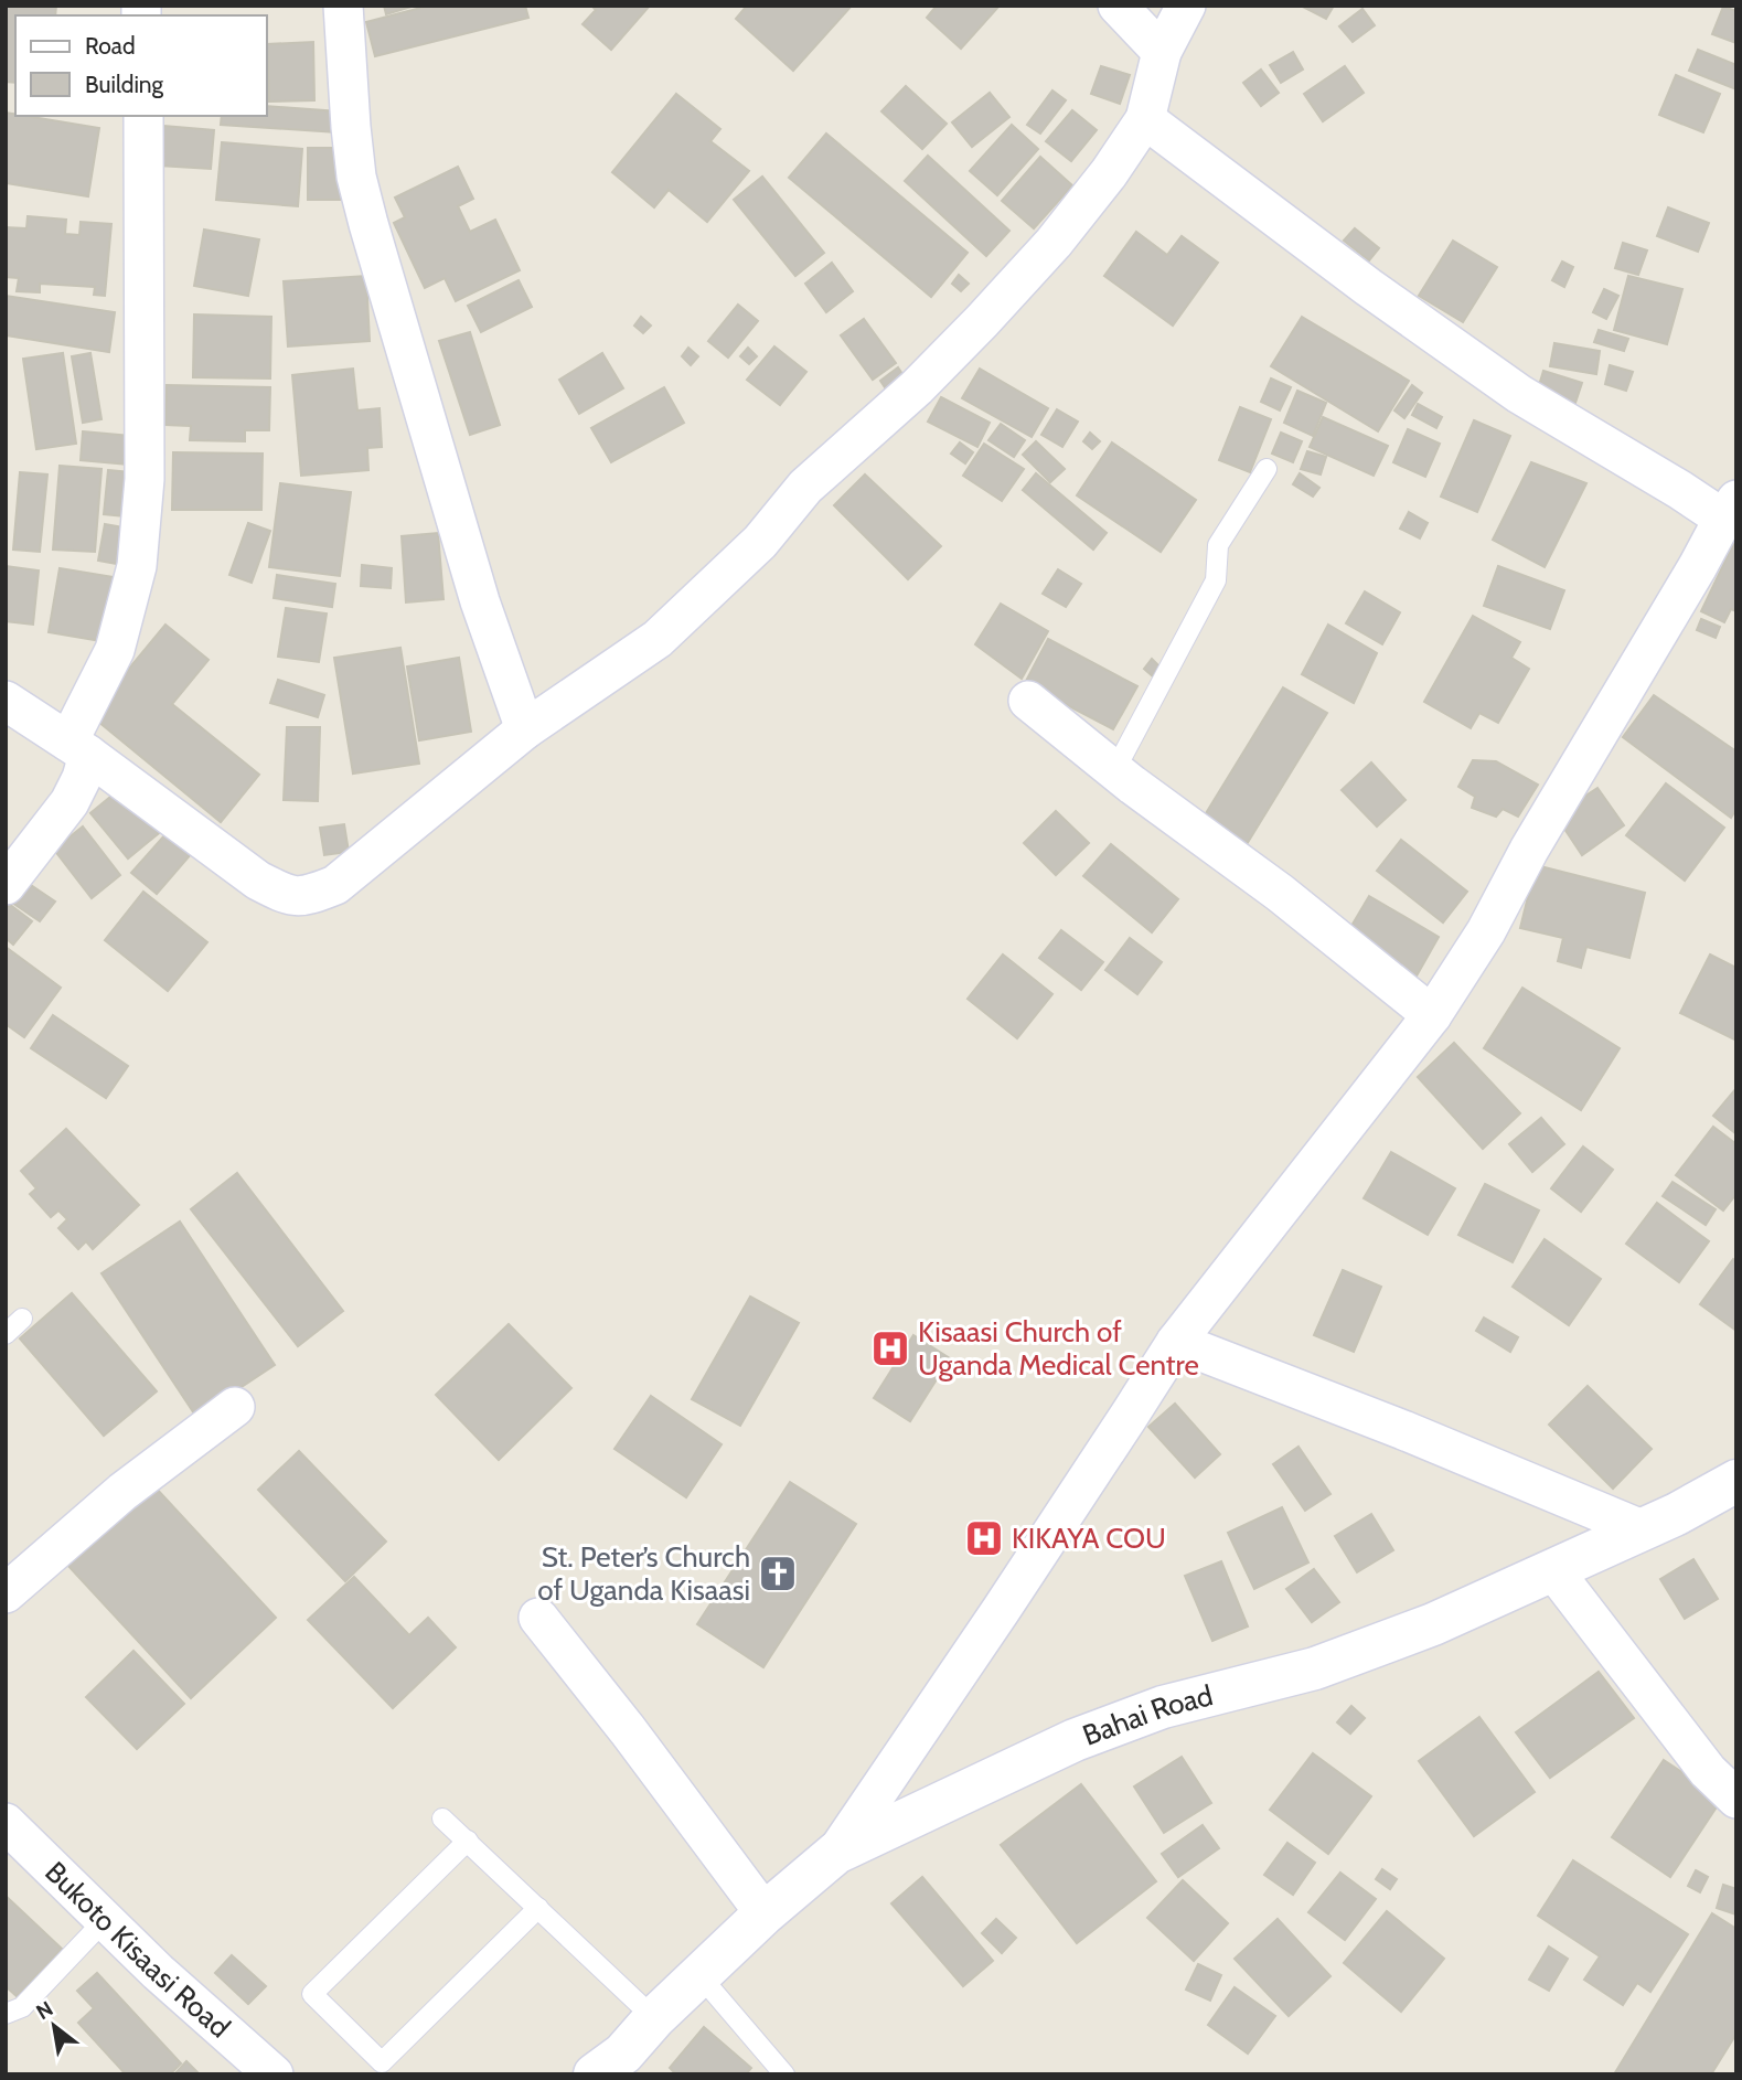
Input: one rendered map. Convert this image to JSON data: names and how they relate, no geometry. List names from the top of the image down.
{
  "streets": {
    "street": ["Bahai Road", "Bukoto Kisaasi Road"]
  },
  "places": {
    "hospital": ["Kisaasi Church of Uganda Medical Centre", "KIKAYA COU"],
    "church": ["St. Peter’s Church of Uganda Kisaasi"]
  },
  "legend": ["Road", "Building"],
  "north": "top left"
}
